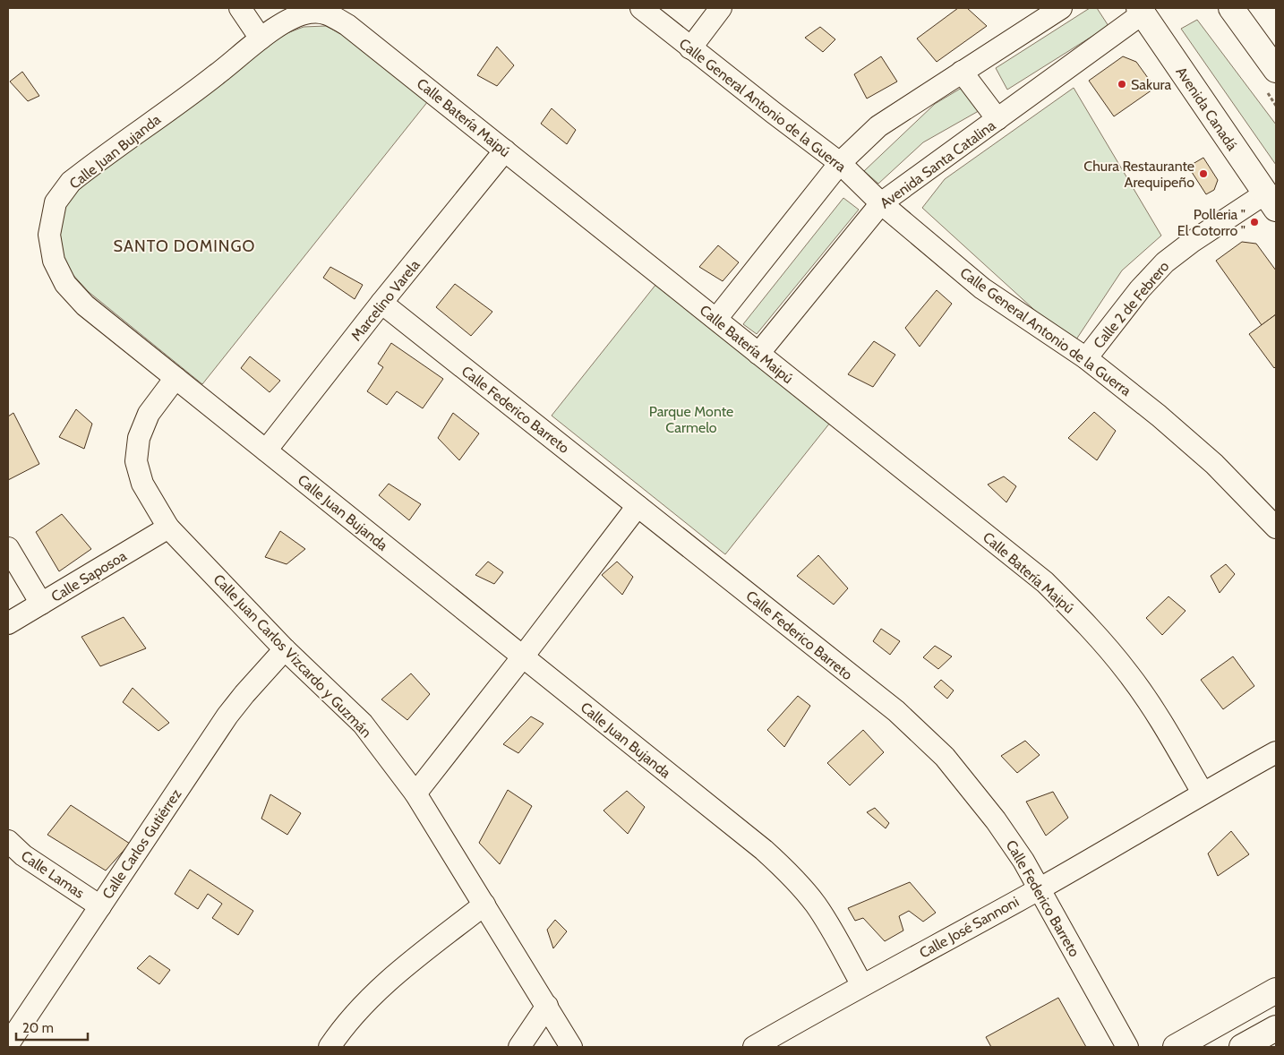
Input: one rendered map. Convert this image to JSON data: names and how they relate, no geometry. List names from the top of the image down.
{
  "streets": {
    "main road": ["Avenida Canadá"],
    "street": [
      "Calle General Antonio de la Guerra",
      "Calle Batería Maipú",
      "Calle Juan Bujanda",
      "Avenida Santa Catalina",
      "Marcelino Varela",
      "Calle 2 de Febrero",
      "Calle Federico Barreto",
      "Calle Saposoa",
      "Calle Juan Carlos Vizcardo y Guzmán",
      "Calle Carlos Gutiérrez",
      "Calle Lamas",
      "Calle José Sannoni"
    ]
  },
  "crossings": [
    ["Calle General Antonio de la Guerra", "Avenida Santa Catalina"],
    ["Calle General Antonio de la Guerra", "Calle 2 de Febrero"],
    ["Avenida Canadá", "Avenida Santa Catalina"],
    ["Avenida Canadá", "Calle 2 de Febrero"],
    ["Calle Batería Maipú", "Calle Juan Bujanda"],
    ["Calle Batería Maipú", "Avenida Santa Catalina"],
    ["Calle Batería Maipú", "Marcelino Varela"],
    ["Calle Batería Maipú", "Calle José Sannoni"],
    ["Calle Juan Bujanda", "Marcelino Varela"],
    ["Calle Juan Bujanda", "Calle Juan Carlos Vizcardo y Guzmán"],
    ["Calle Juan Bujanda", "Calle José Sannoni"],
    ["Marcelino Varela", "Calle Federico Barreto"],
    ["Calle Federico Barreto", "Calle José Sannoni"],
    ["Calle Saposoa", "Calle Juan Carlos Vizcardo y Guzmán"],
    ["Calle Juan Carlos Vizcardo y Guzmán", "Calle Carlos Gutiérrez"],
    ["Calle Carlos Gutiérrez", "Calle Lamas"]
  ],
  "districts": ["SANTO DOMINGO"],
  "parks": ["Parque Monte Carmelo"],
  "places": ["Sakura", "Chura Restaurante Arequipeño", "Polleria \" El Cotorro \""],
  "scale_bar": "20 m"
}
